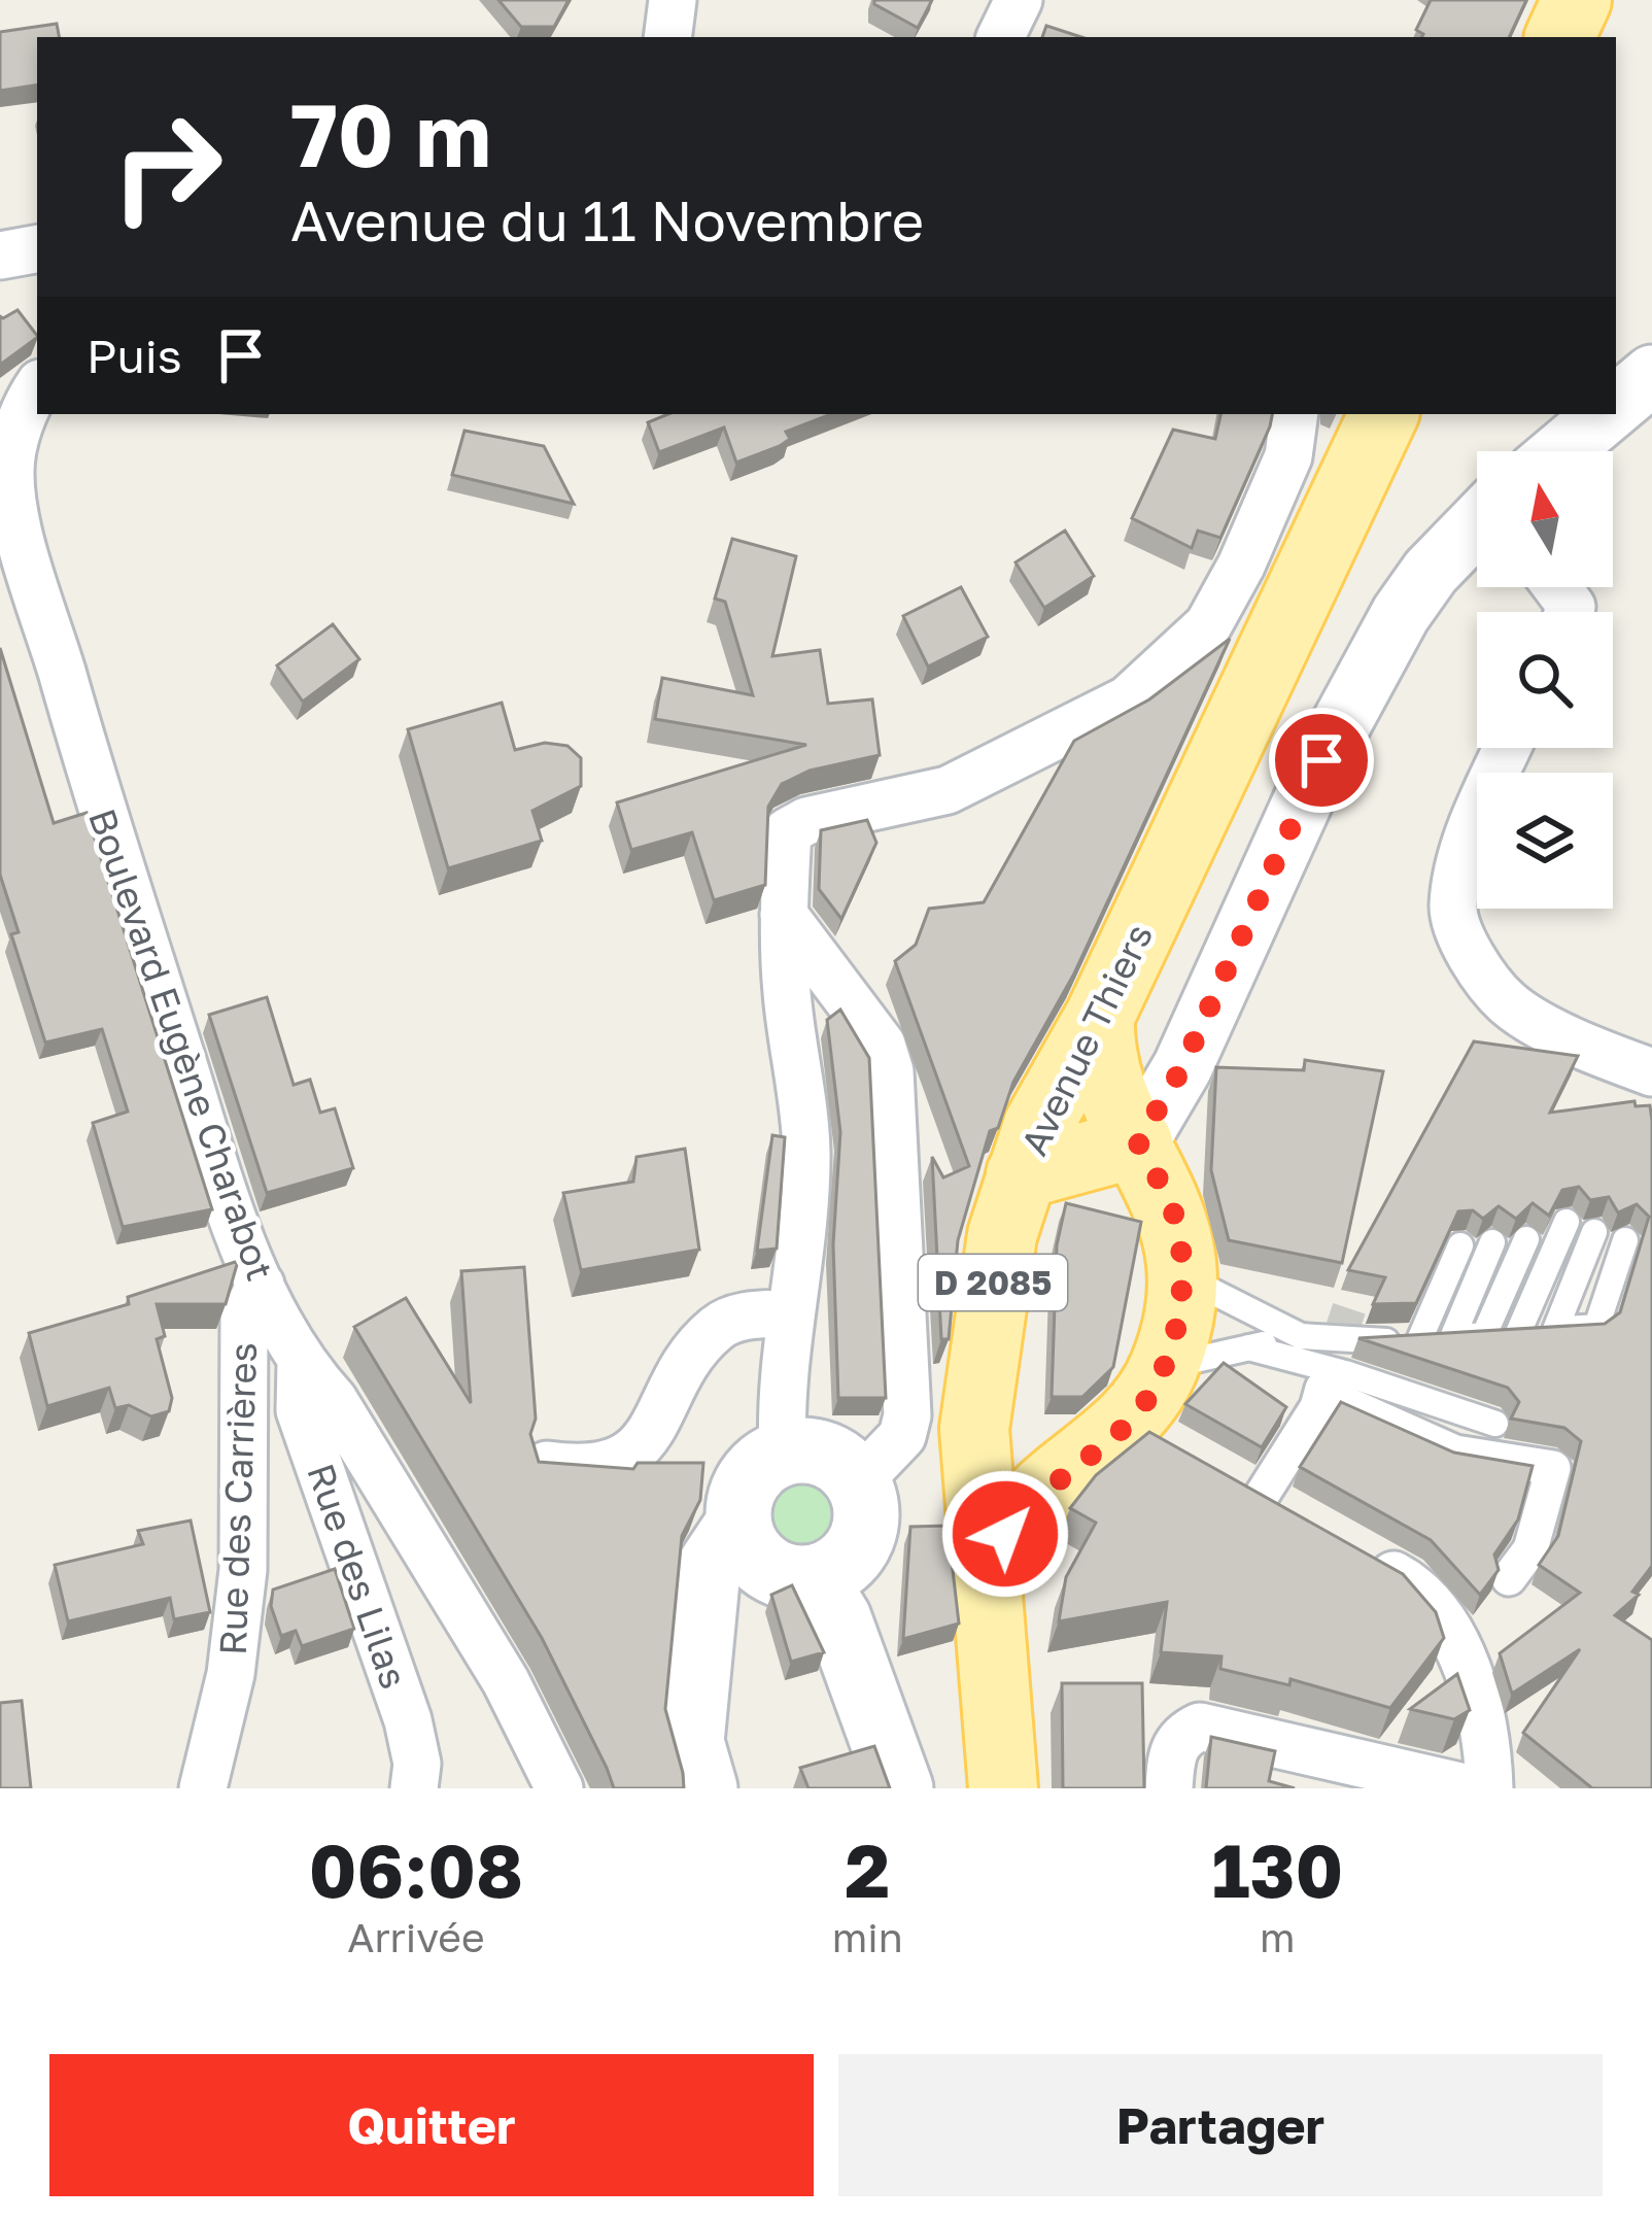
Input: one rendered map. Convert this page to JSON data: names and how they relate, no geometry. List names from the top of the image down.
{
  "streets": {
    "main road": ["Avenue Thiers", "D 2085"],
    "street": ["Boulevard Eugène Charabot", "Rue des Carrières", "Rue des Lilas"]
  },
  "crossings": [
    ["Avenue Thiers", "D 2085"],
    ["Boulevard Eugène Charabot", "Rue des Carrières"],
    ["Boulevard Eugène Charabot", "Rue des Lilas"]
  ],
  "north": "top",
  "page": {
    "turn": ["70 m", "Avenue du 11 Novembre"],
    "then": "Puis",
    "eta": [
      "06:08",
      "Arrivée",
      "2",
      "min",
      "130",
      "m"
    ],
    "buttons": ["Quitter", "Partager"]
  }
}
